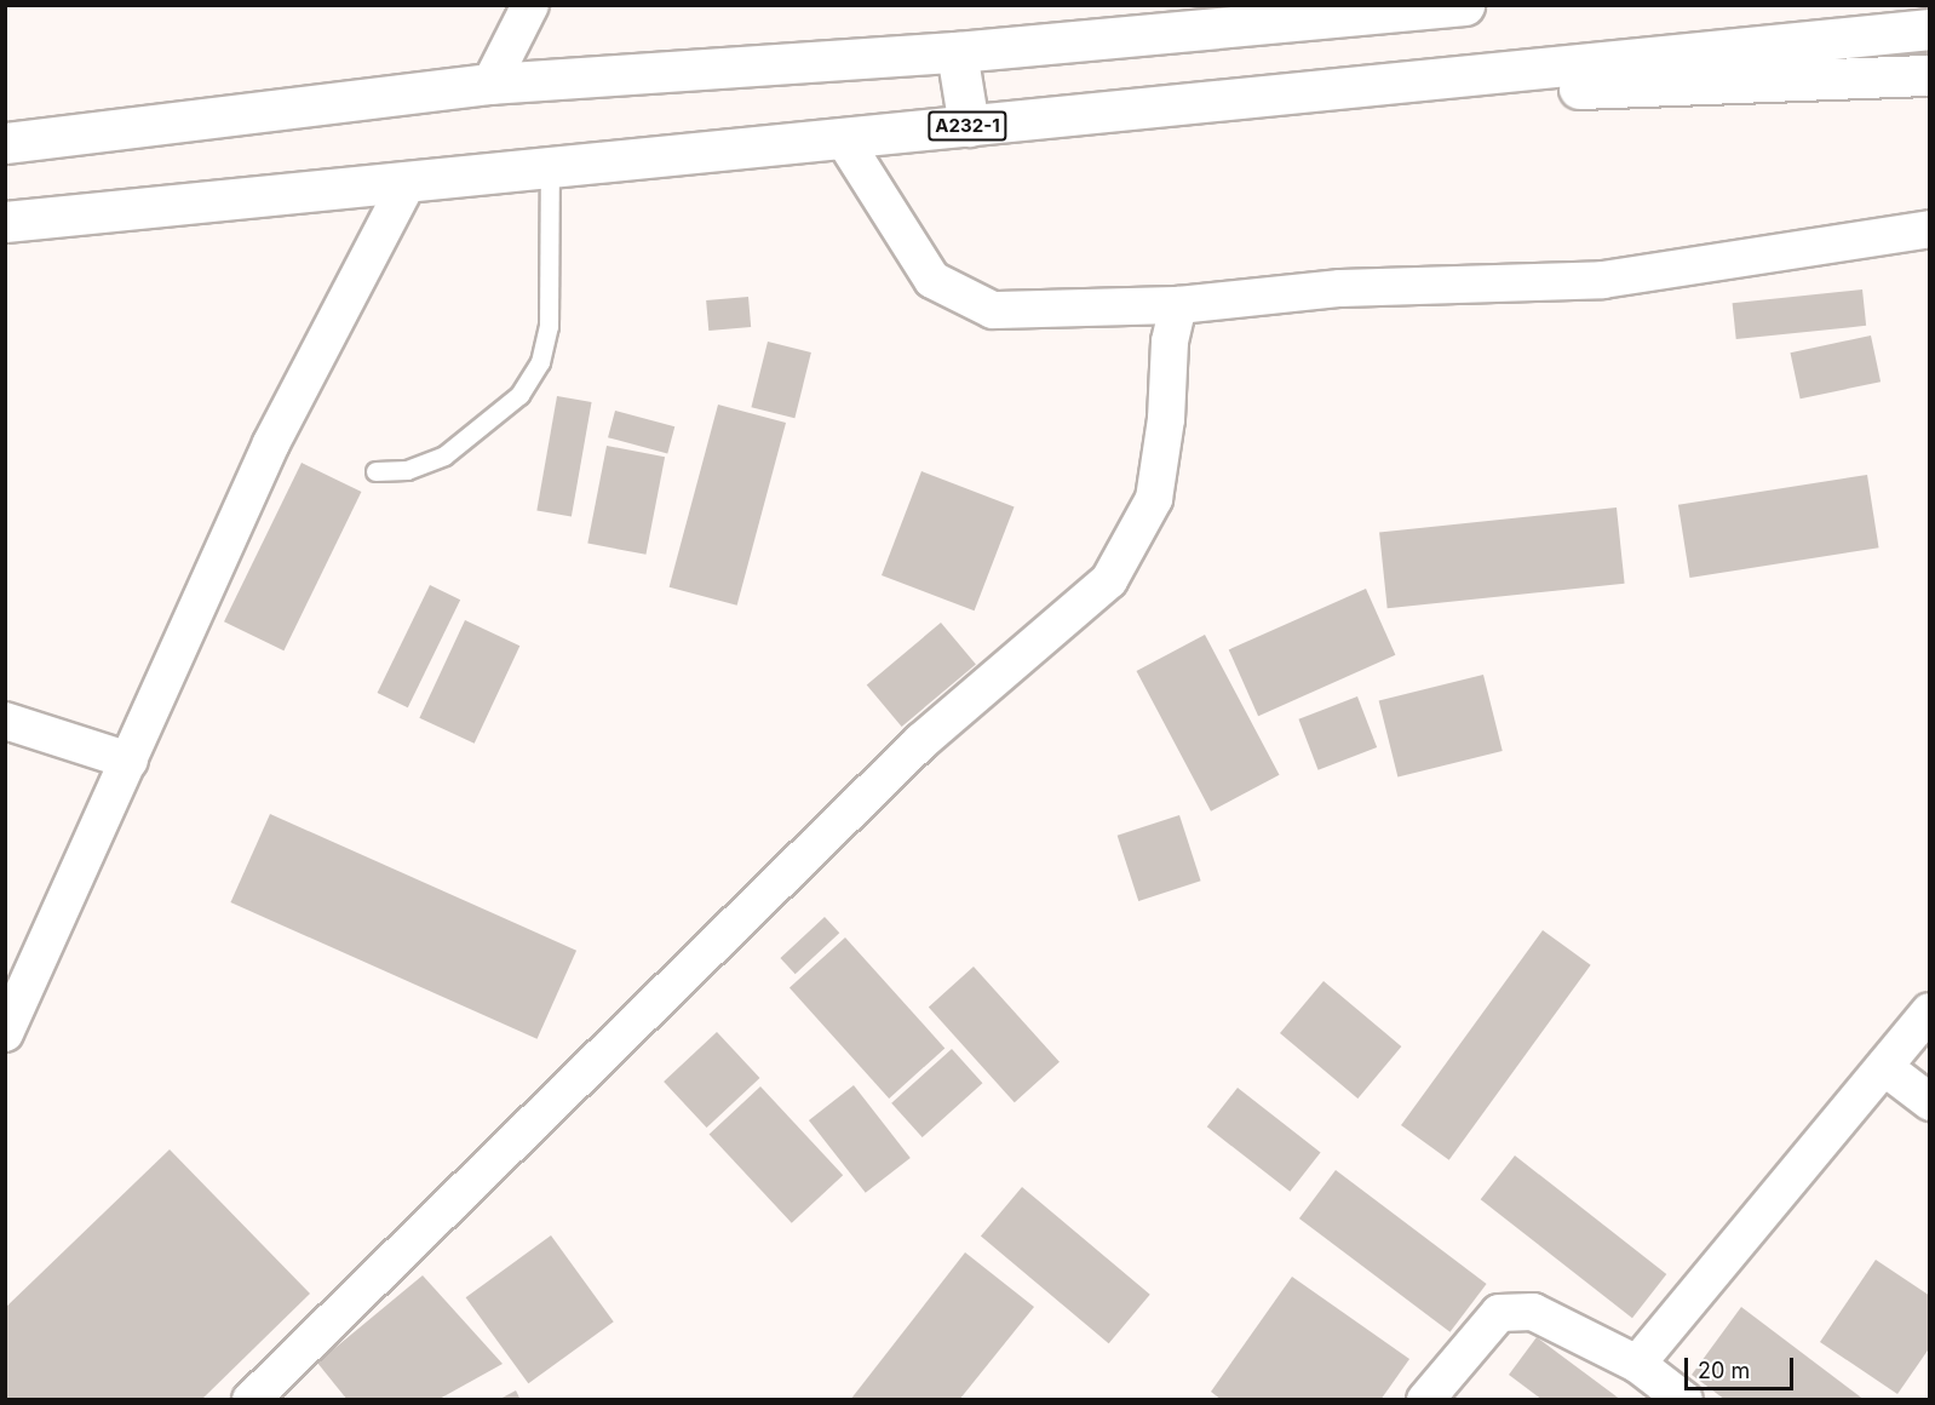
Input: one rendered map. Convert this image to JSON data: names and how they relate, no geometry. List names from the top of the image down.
{
  "streets": {
    "highway": ["A232-1"]
  },
  "scale_bar": "20 m"
}
